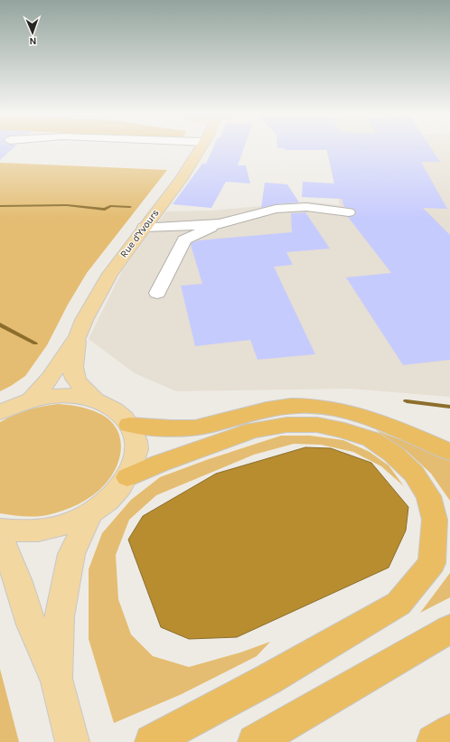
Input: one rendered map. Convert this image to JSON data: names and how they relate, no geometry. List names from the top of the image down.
{
  "streets": {
    "main road": ["Rue d'Yvours"]
  },
  "north": "bottom"
}
